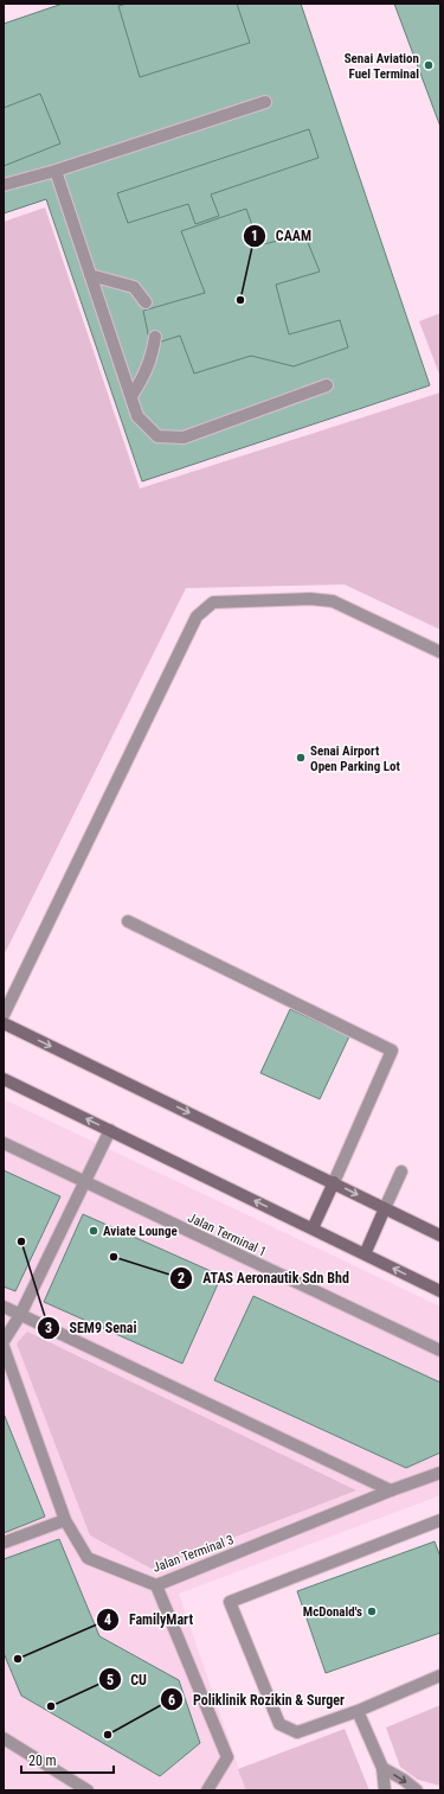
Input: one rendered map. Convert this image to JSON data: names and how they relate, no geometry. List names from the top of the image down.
{
  "streets": {
    "street": ["Jalan Terminal 1", "Jalan Terminal 3"]
  },
  "places": [
    "Senai Aviation Fuel Terminal",
    "CAAM",
    "Senai Airport Open Parking Lot",
    "Aviate Lounge",
    "SEM9 Senai",
    "ATAS Aeronautik Sdn Bhd",
    "McDonald's",
    "FamilyMart",
    "CU",
    "Poliklinik Rozikin & Surger"
  ],
  "scale_bar": "20 m"
}
